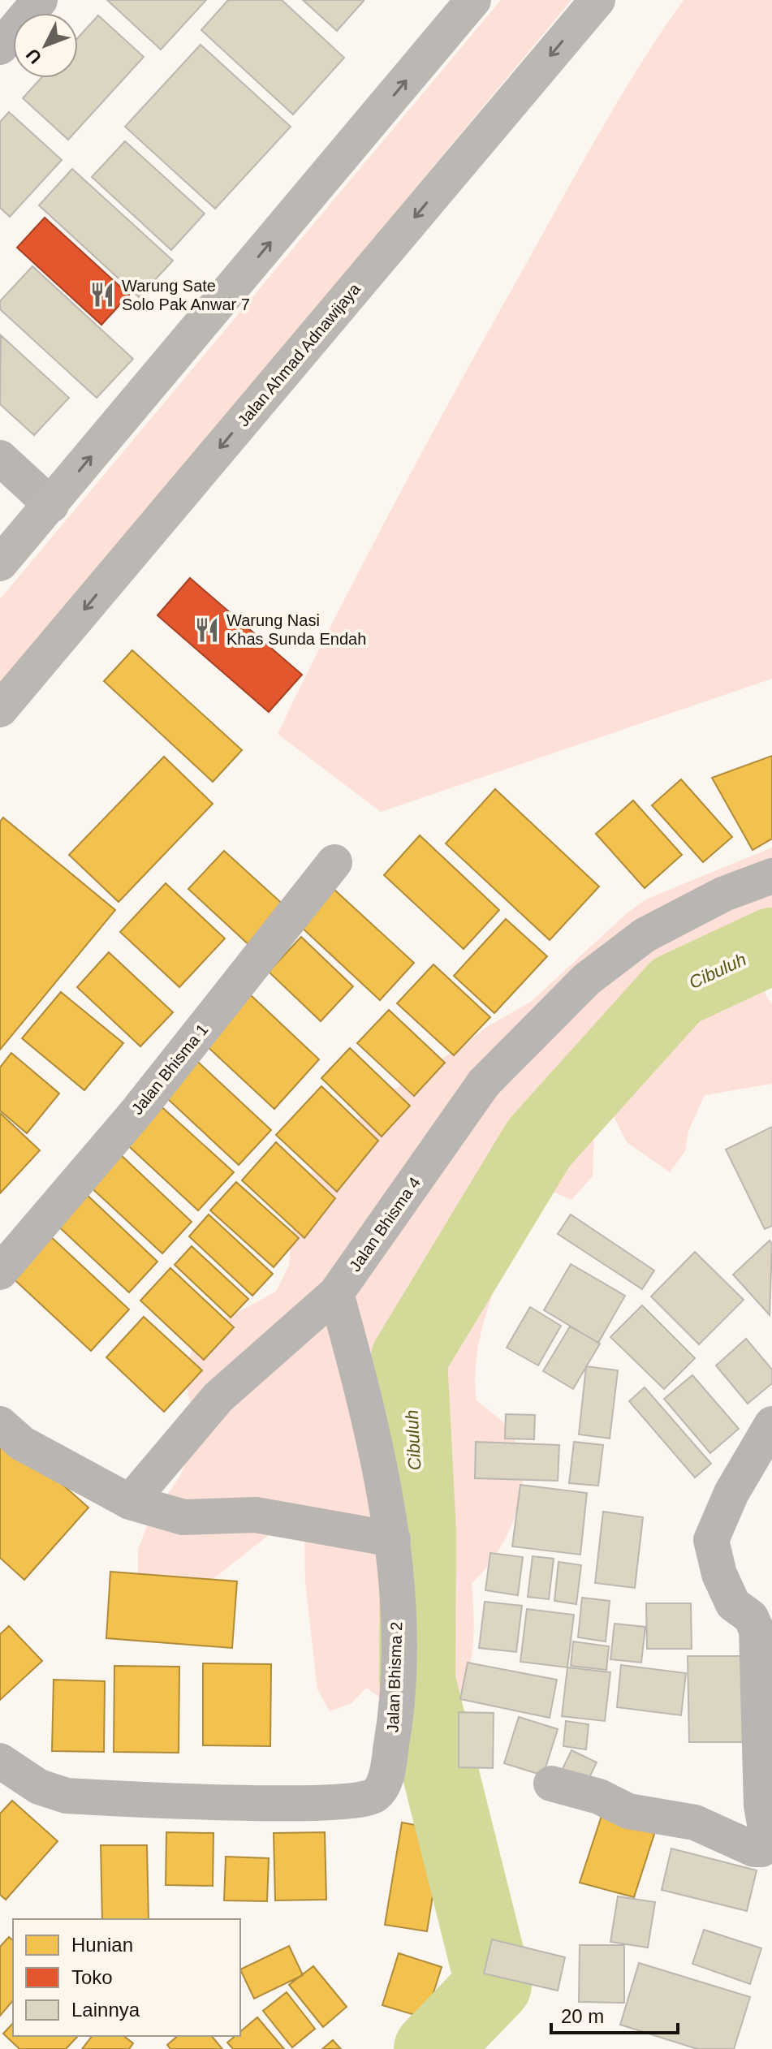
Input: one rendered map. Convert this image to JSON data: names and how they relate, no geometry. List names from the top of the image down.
{
  "streets": {
    "main road": ["Jalan Ahmad Adnawijaya"],
    "street": ["Jalan Bhisma 1", "Jalan Bhisma 4", "Jalan Bhisma 2"]
  },
  "crossings": [
    ["Jalan Bhisma 4", "Jalan Bhisma 2"]
  ],
  "water": ["Cibuluh"],
  "places": {
    "restaurant": ["Warung Sate Solo Pak Anwar 7", "Warung Nasi Khas Sunda Endah"]
  },
  "legend": ["Hunian", "Toko", "Lainnya"],
  "scale_bar": "20 m",
  "north": "bottom left"
}
